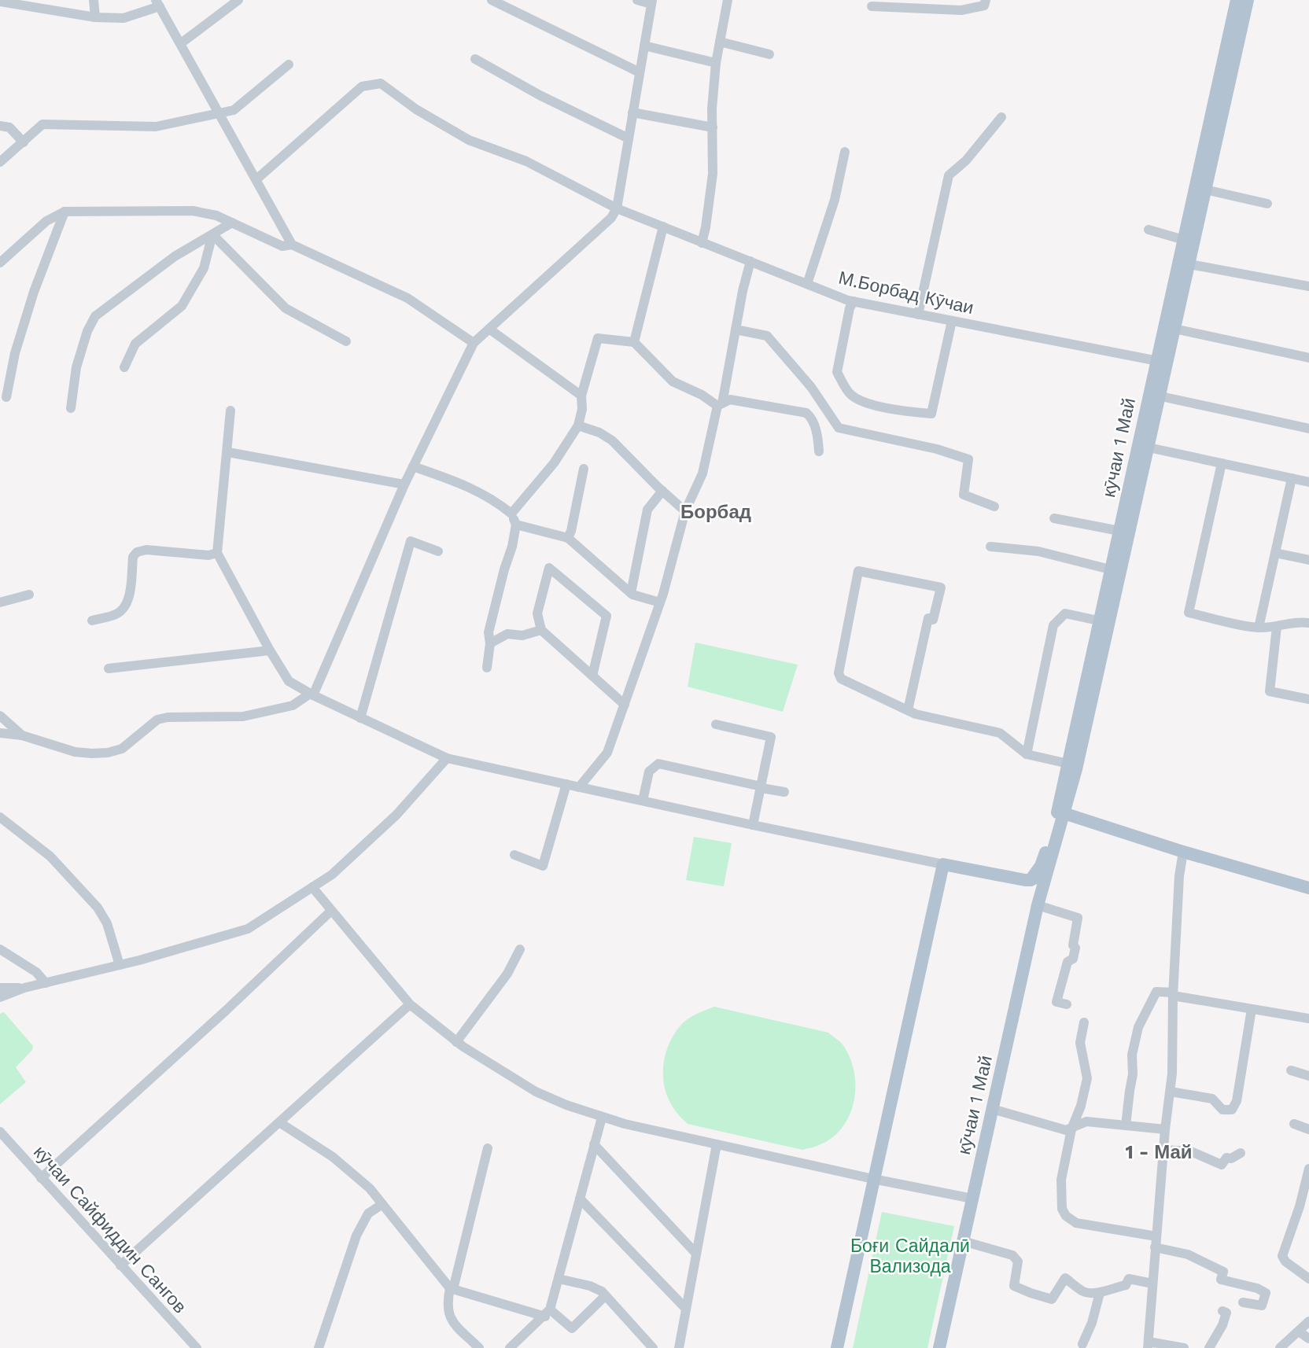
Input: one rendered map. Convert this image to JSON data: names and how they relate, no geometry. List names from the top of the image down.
{
  "streets": {
    "main road": ["кӯчаи 1 Май"],
    "street": ["М.Борбад Кӯчаи", "кӯчаи Сайфиддин Сангов"]
  },
  "crossings": [
    ["М.Борбад Кӯчаи", "кӯчаи 1 Май"]
  ],
  "districts": ["Борбад", "1 - Май"],
  "parks": ["Боғи Сайдалӣ Вализода"]
}
